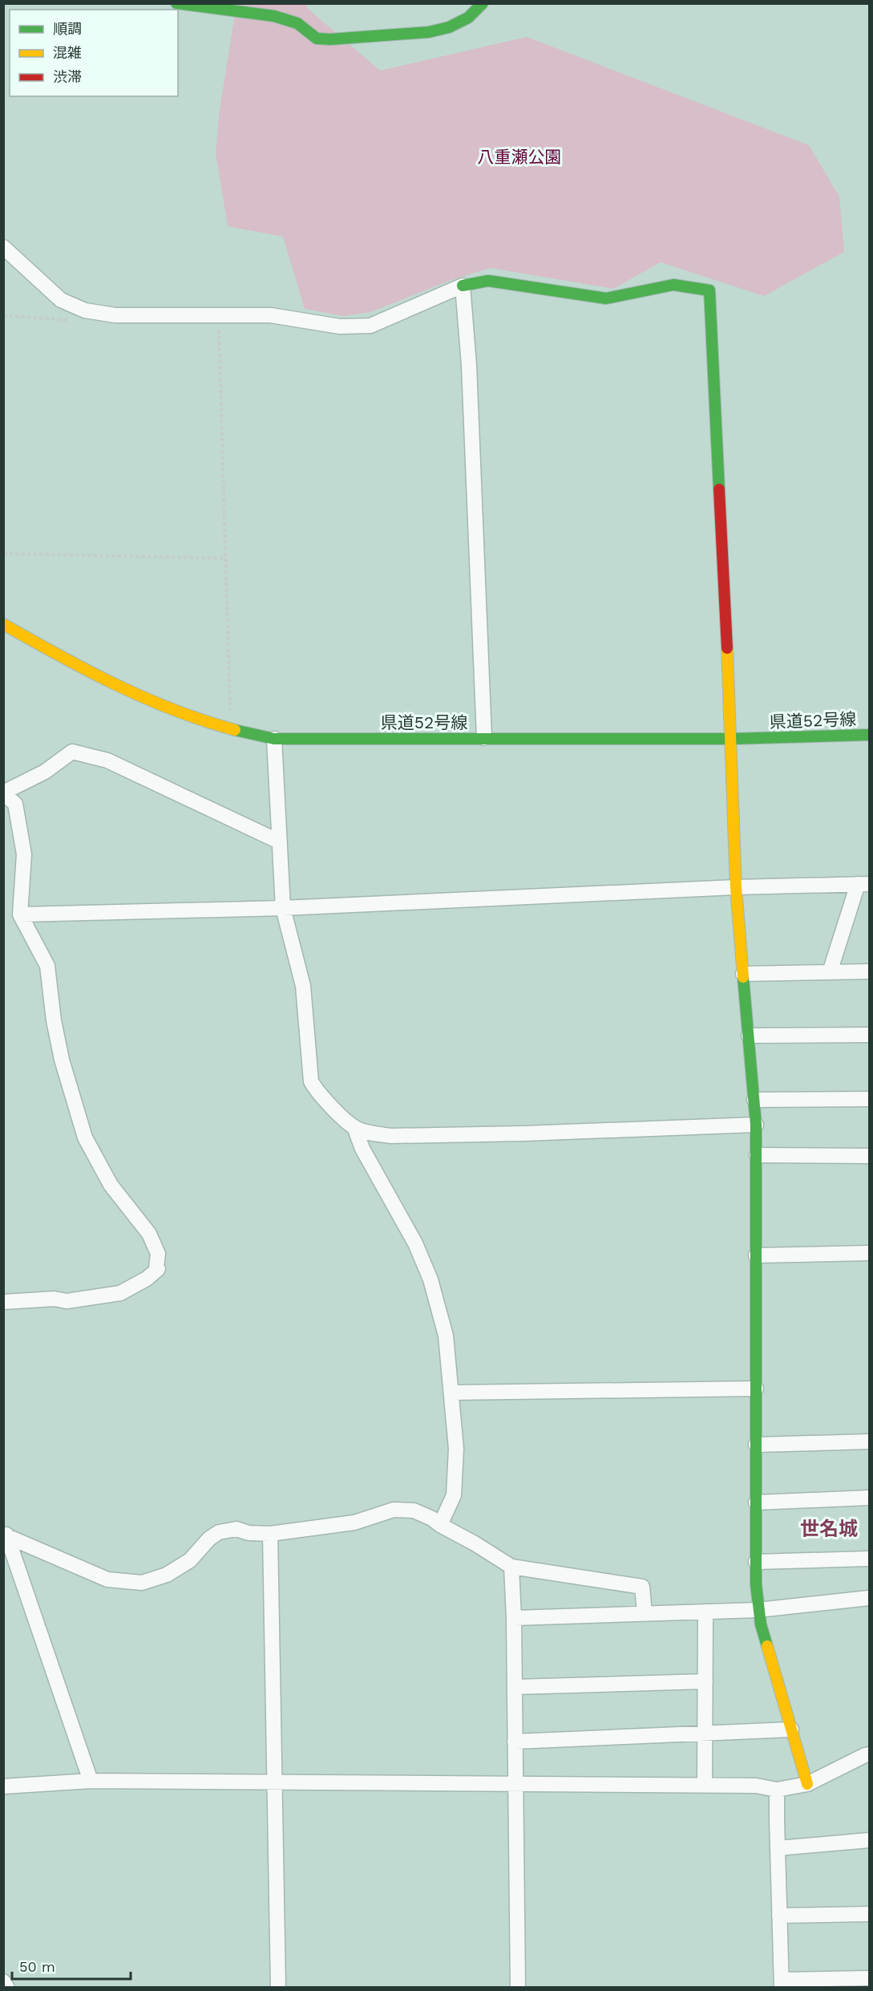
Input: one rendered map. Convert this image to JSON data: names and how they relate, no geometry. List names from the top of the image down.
{
  "streets": {
    "street": ["県道52号線"]
  },
  "districts": ["世名城"],
  "parks": ["八重瀬公園"],
  "legend": ["順調", "混雑", "渋滞"],
  "scale_bar": "50 m"
}
